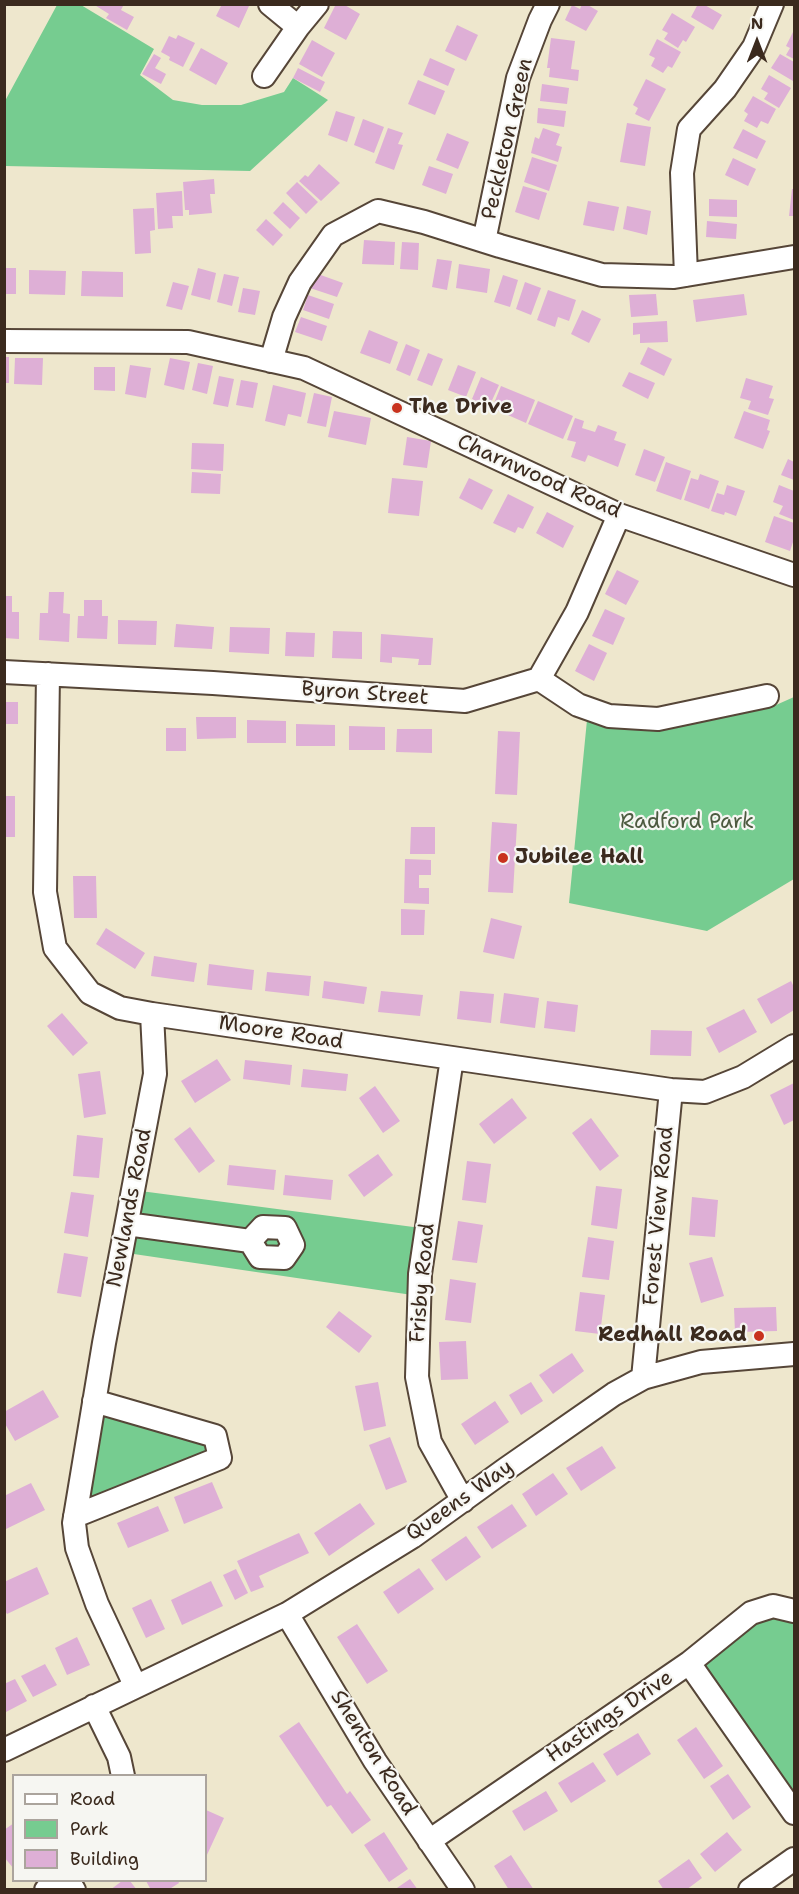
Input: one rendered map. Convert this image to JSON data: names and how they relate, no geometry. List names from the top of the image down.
{
  "streets": {
    "street": [
      "Peckleton Green",
      "Charnwood Road",
      "Byron Street",
      "Moore Road",
      "Newlands Road",
      "Forest View Road",
      "Frisby Road",
      "Queens Way",
      "Hastings Drive",
      "Shenton Road"
    ]
  },
  "crossings": [
    ["Byron Street", "Moore Road"],
    ["Moore Road", "Newlands Road"],
    ["Moore Road", "Forest View Road"],
    ["Moore Road", "Frisby Road"],
    ["Newlands Road", "Queens Way"],
    ["Forest View Road", "Queens Way"],
    ["Frisby Road", "Queens Way"],
    ["Queens Way", "Shenton Road"],
    ["Hastings Drive", "Shenton Road"]
  ],
  "parks": ["Radford Park"],
  "places": ["The Drive", "Jubilee Hall", "Redhall Road"],
  "legend": ["Road", "Park", "Building"],
  "north": "top"
}
